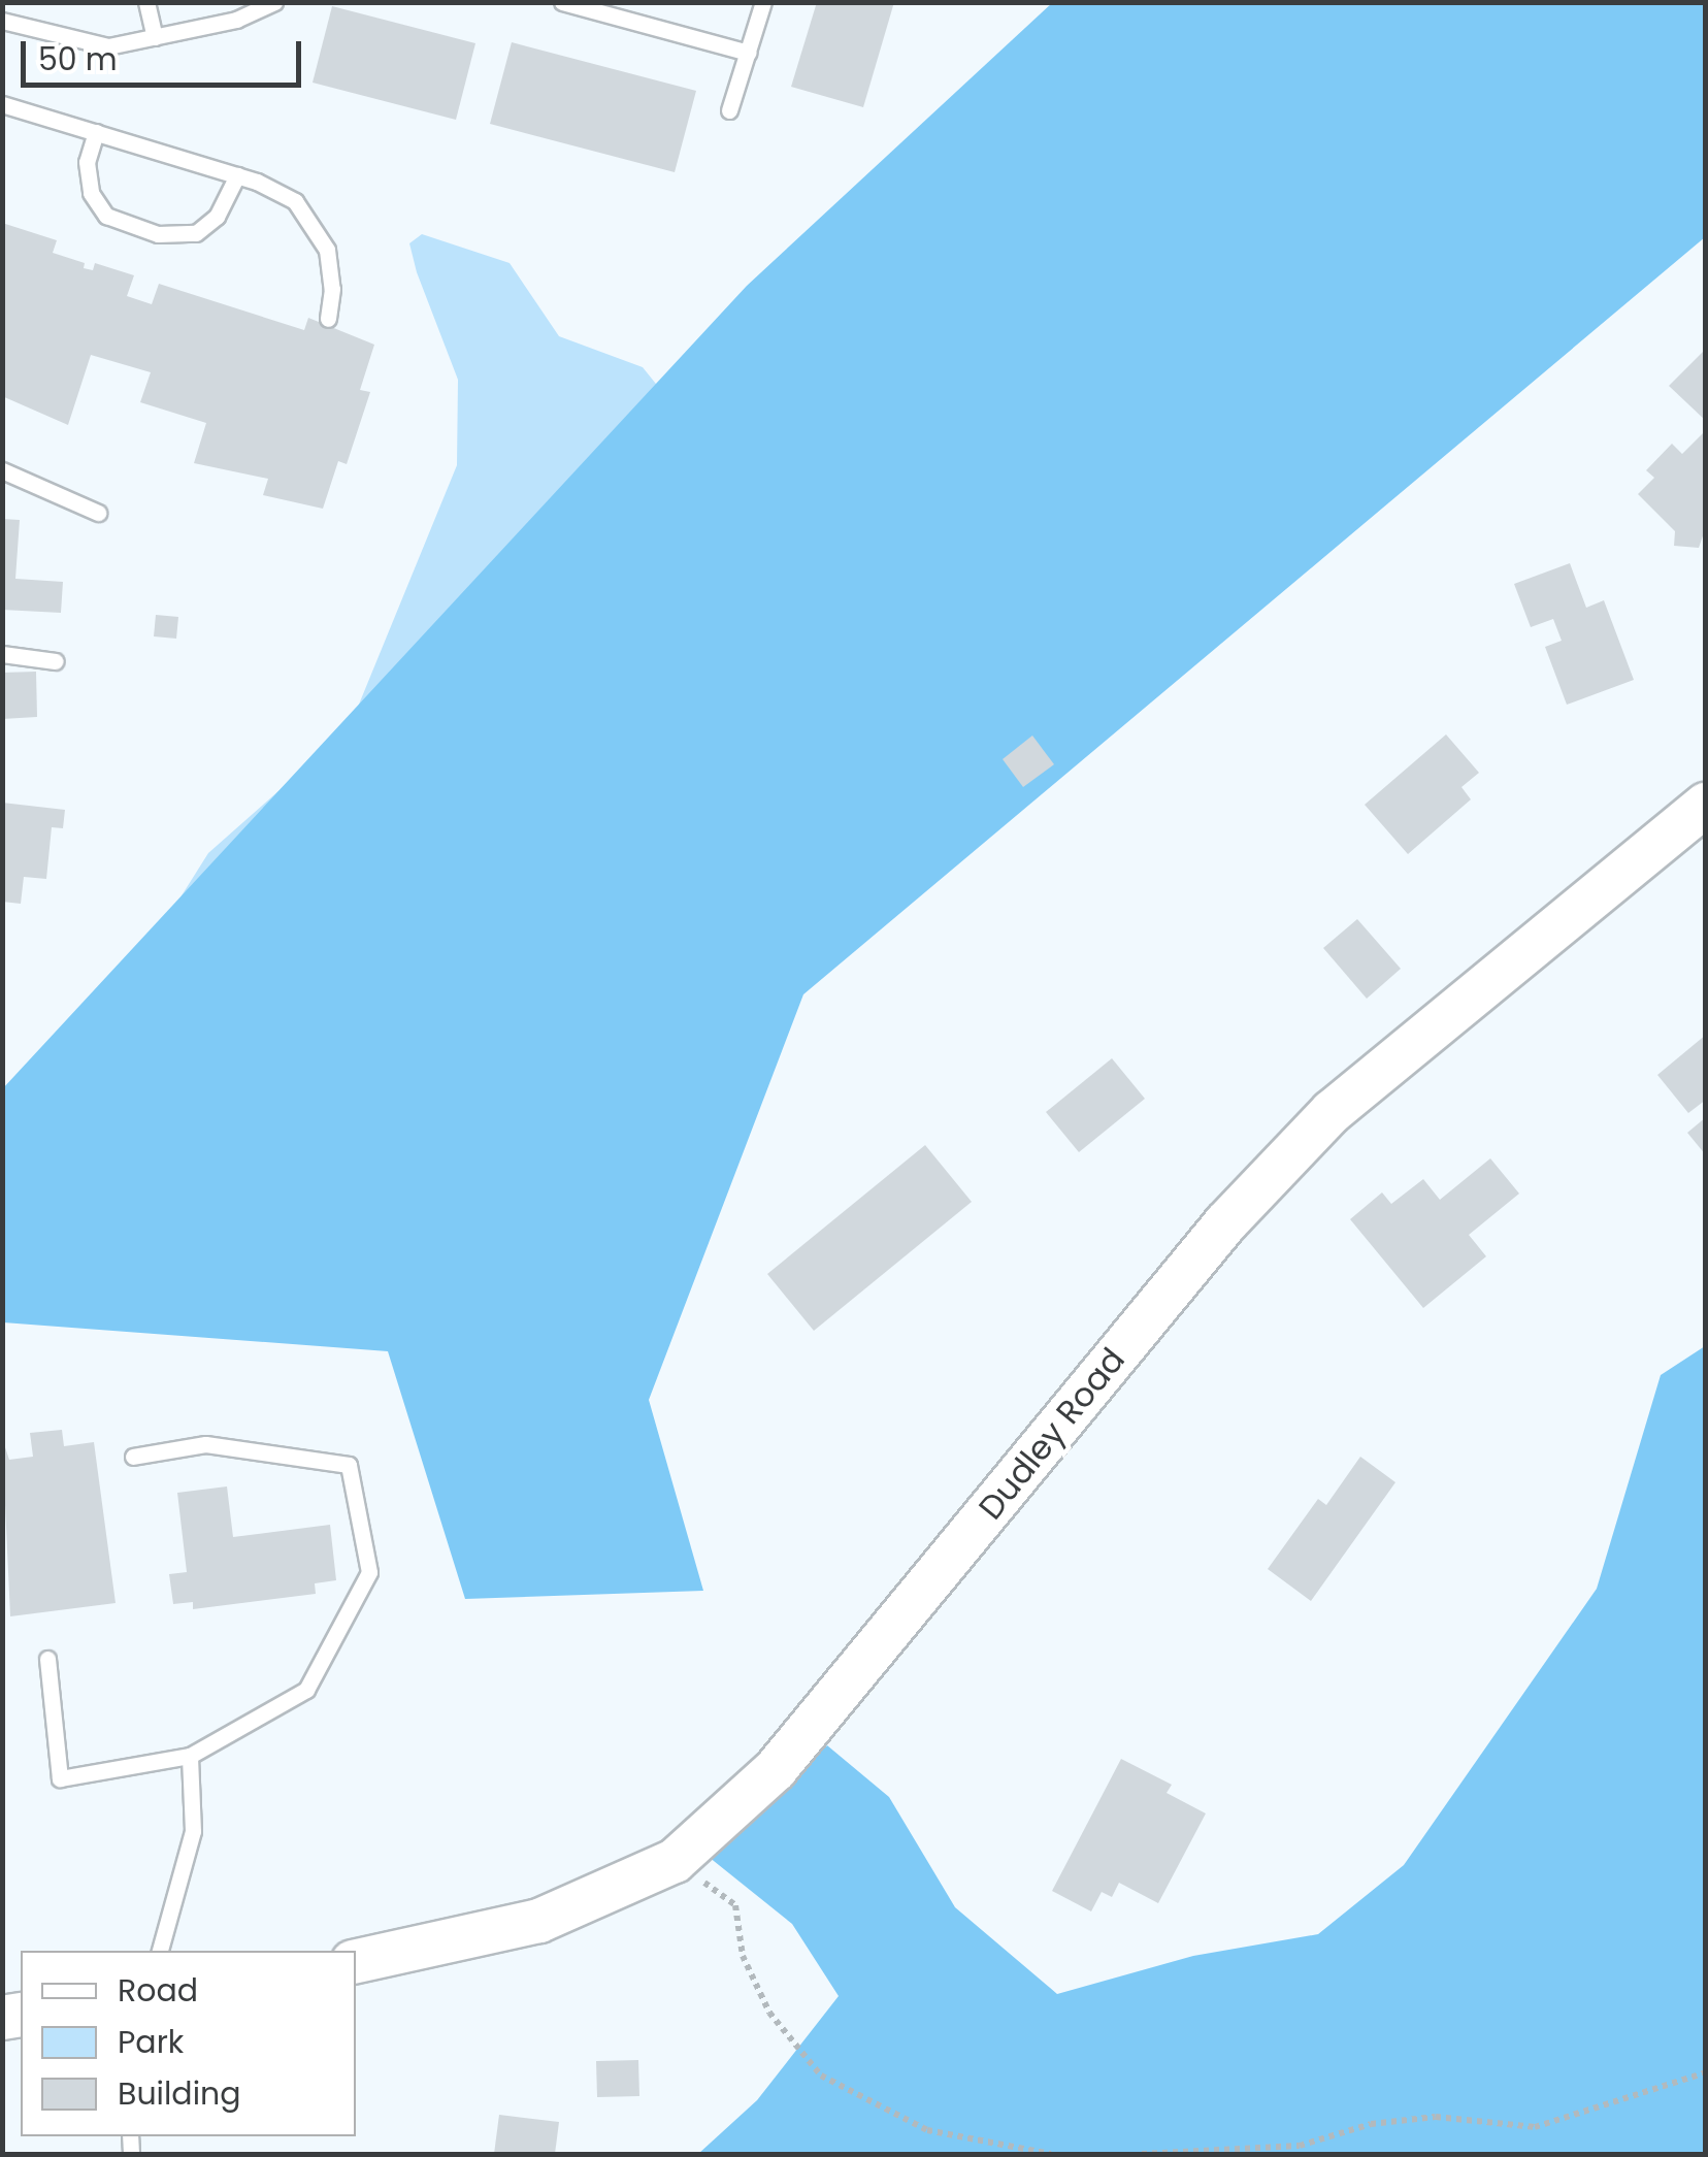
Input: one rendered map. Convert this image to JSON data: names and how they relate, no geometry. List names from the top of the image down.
{
  "streets": {
    "street": ["Dudley Road"]
  },
  "legend": ["Road", "Park", "Building"],
  "scale_bar": "50 m"
}
